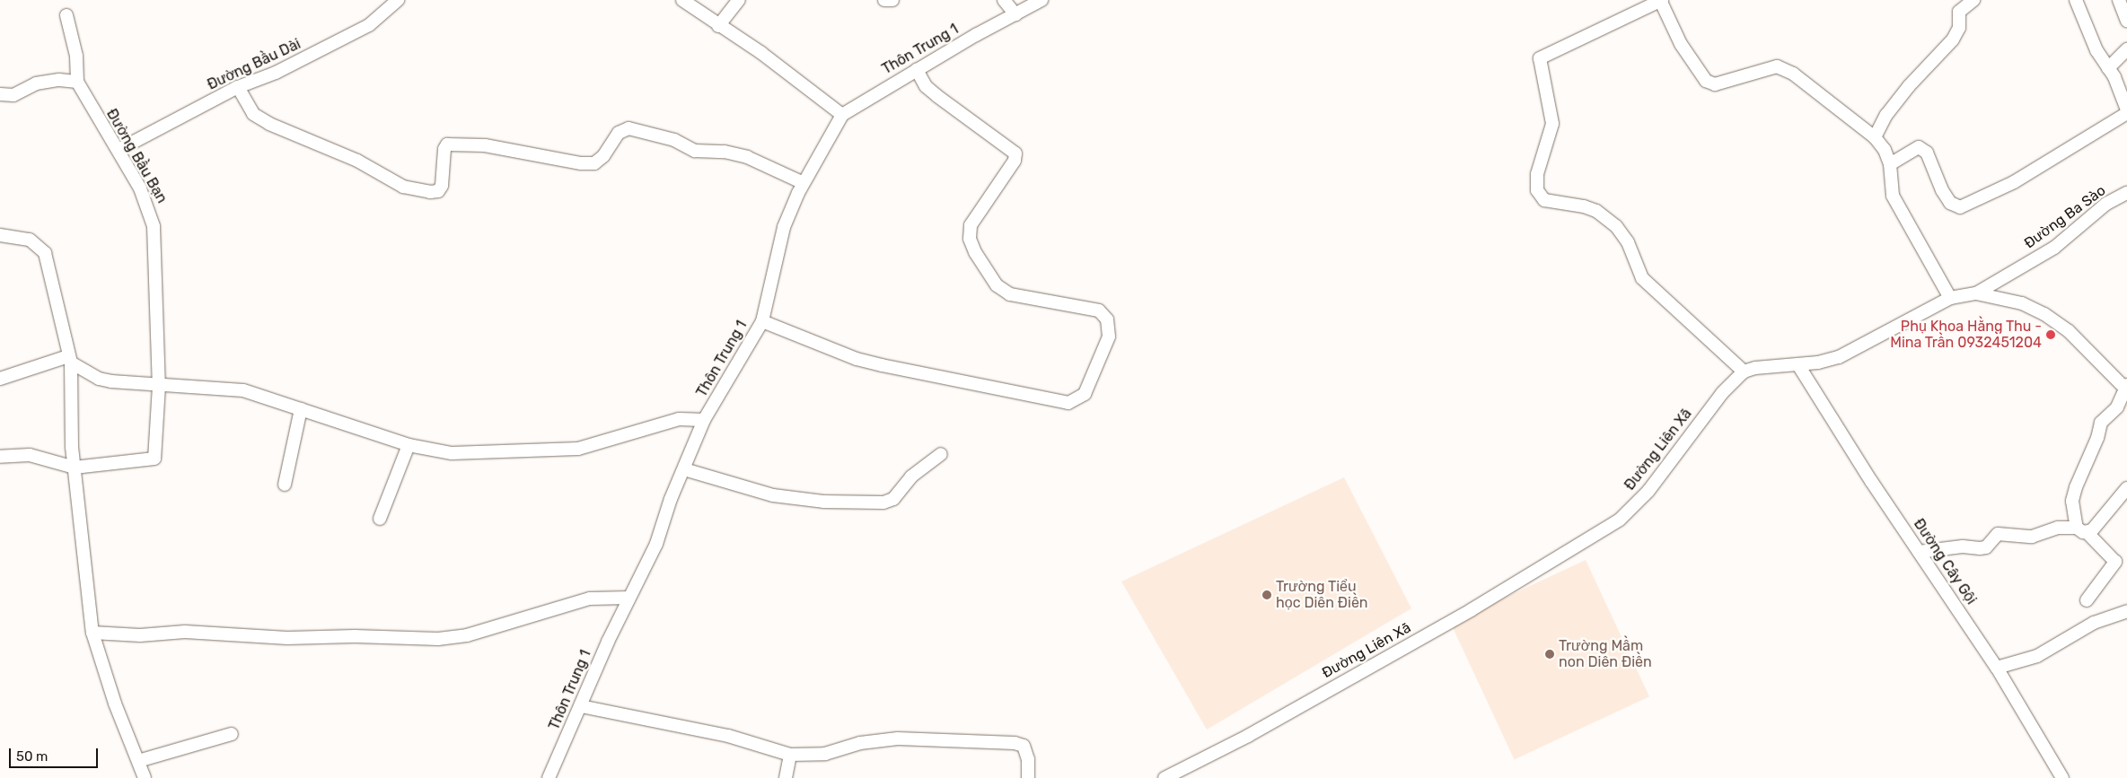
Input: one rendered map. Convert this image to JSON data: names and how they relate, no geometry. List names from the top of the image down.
{
  "streets": {
    "street": [
      "Thôn Trung 1",
      "Đường Bầu Dài",
      "Đường Bầu Bạn",
      "Đường Ba Sào",
      "Đường Liên Xã",
      "Đường Cây Gội"
    ]
  },
  "crossings": [
    ["Đường Bầu Dài", "Đường Bầu Bạn"]
  ],
  "places": ["Phụ Khoa Hằng Thu - Mina Trần 0932451204", "Trường Tiểu học Diên Điền", "Trường Mầm non Diên Điền"],
  "scale_bar": "50 m"
}
